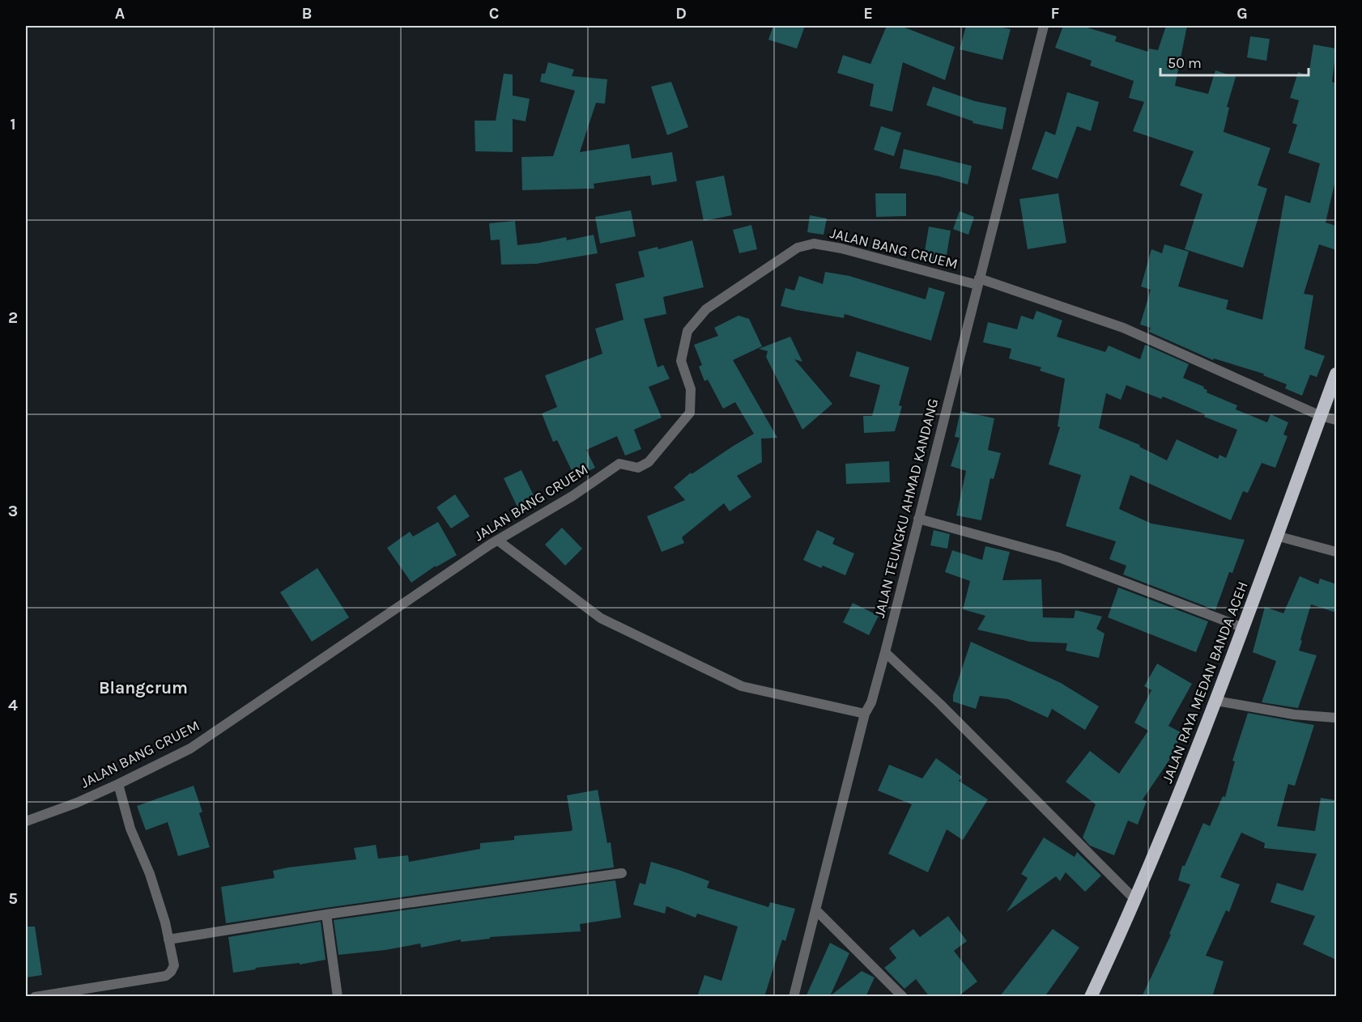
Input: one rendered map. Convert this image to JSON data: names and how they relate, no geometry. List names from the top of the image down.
{
  "streets": {
    "highway": ["JALAN RAYA MEDAN BANDA ACEH"],
    "street": ["JALAN BANG CRUEM", "JALAN TEUNGKU AHMAD KANDANG"]
  },
  "crossings": [
    ["JALAN BANG CRUEM", "JALAN TEUNGKU AHMAD KANDANG"],
    ["JALAN BANG CRUEM", "JALAN RAYA MEDAN BANDA ACEH"]
  ],
  "districts": ["Blangcrum"],
  "scale_bar": "50 m",
  "grid": {
    "columns": [
      "A",
      "B",
      "C",
      "D",
      "E",
      "F",
      "G"
    ],
    "rows": [
      "1",
      "2",
      "3",
      "4",
      "5"
    ]
  }
}
